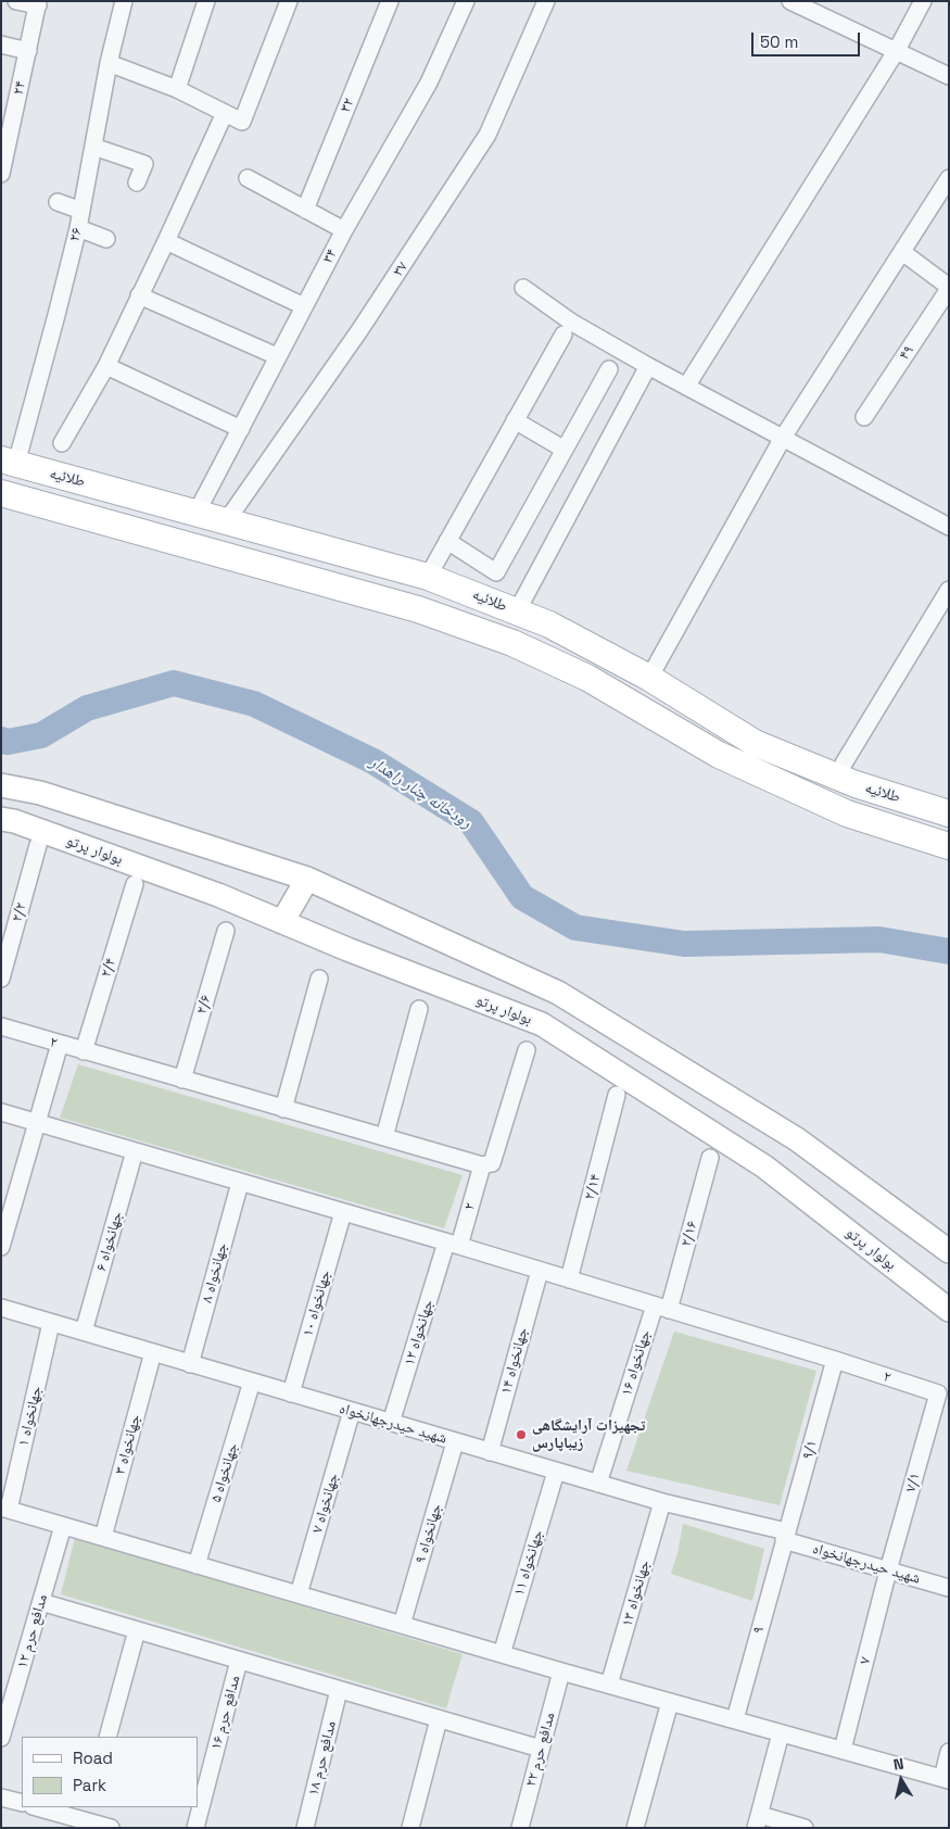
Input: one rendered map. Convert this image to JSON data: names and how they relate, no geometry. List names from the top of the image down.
{
  "streets": {
    "main road": ["طلائیه", "بولوار پرتو"],
    "street": [
      "۲۴",
      "۳۲",
      "۲۶",
      "۳۴",
      "۳۷",
      "۴۹",
      "۲/۲",
      "۲/۴",
      "۲/۶",
      "۲",
      "۲/۱۴",
      "۲/۱۶",
      "جهانخواه ۶",
      "جهانخواه ۸",
      "جهانخواه ۱۰",
      "جهانخواه ۱۲",
      "جهانخواه ۱۴",
      "جهانخواه ۱۶",
      "جهانخواه ۱",
      "شهید حیدرجهانخواه",
      "جهانخواه ۳",
      "۹/۱",
      "جهانخواه ۵",
      "۷/۱",
      "جهانخواه ۷",
      "جهانخواه ۹",
      "جهانخواه ۱۱",
      "جهانخواه ۱۳",
      "۹",
      "مدافع حرم ۱۲",
      "۷",
      "مدافع حرم ۱۶",
      "مدافع حرم ۲۲",
      "مدافع حرم ۱۸"
    ]
  },
  "crossings": [
    ["۲۶", "طلائیه"],
    ["۳۴", "طلائیه"],
    ["۳۷", "طلائیه"],
    ["۲/۴", "۲"],
    ["۲/۶", "۲"],
    ["۲", "۲/۱۴"],
    ["۲", "۲/۱۶"],
    ["۲", "جهانخواه ۱۲"],
    ["۲", "جهانخواه ۱۴"],
    ["۲", "جهانخواه ۱۶"],
    ["۲", "۹/۱"],
    ["۲", "۷/۱"],
    ["۲/۱۶", "جهانخواه ۱۶"],
    ["جهانخواه ۶", "شهید حیدرجهانخواه"],
    ["جهانخواه ۸", "شهید حیدرجهانخواه"],
    ["جهانخواه ۱۰", "شهید حیدرجهانخواه"],
    ["جهانخواه ۱۲", "شهید حیدرجهانخواه"],
    ["جهانخواه ۱۴", "شهید حیدرجهانخواه"],
    ["جهانخواه ۱۶", "شهید حیدرجهانخواه"],
    ["جهانخواه ۱", "شهید حیدرجهانخواه"],
    ["شهید حیدرجهانخواه", "جهانخواه ۳"],
    ["شهید حیدرجهانخواه", "۹/۱"],
    ["شهید حیدرجهانخواه", "جهانخواه ۵"],
    ["شهید حیدرجهانخواه", "۷/۱"],
    ["شهید حیدرجهانخواه", "جهانخواه ۷"],
    ["شهید حیدرجهانخواه", "جهانخواه ۹"],
    ["شهید حیدرجهانخواه", "جهانخواه ۱۱"],
    ["شهید حیدرجهانخواه", "جهانخواه ۱۳"],
    ["شهید حیدرجهانخواه", "۹"],
    ["شهید حیدرجهانخواه", "۷"],
    ["۹/۱", "۹"],
    ["۷/۱", "۷"]
  ],
  "water": ["رودخانه چنار راهدار"],
  "places": ["تجهیزات آرایشگاهی زیباپارس"],
  "legend": ["Road", "Park"],
  "scale_bar": "50 m",
  "north": "top"
}
